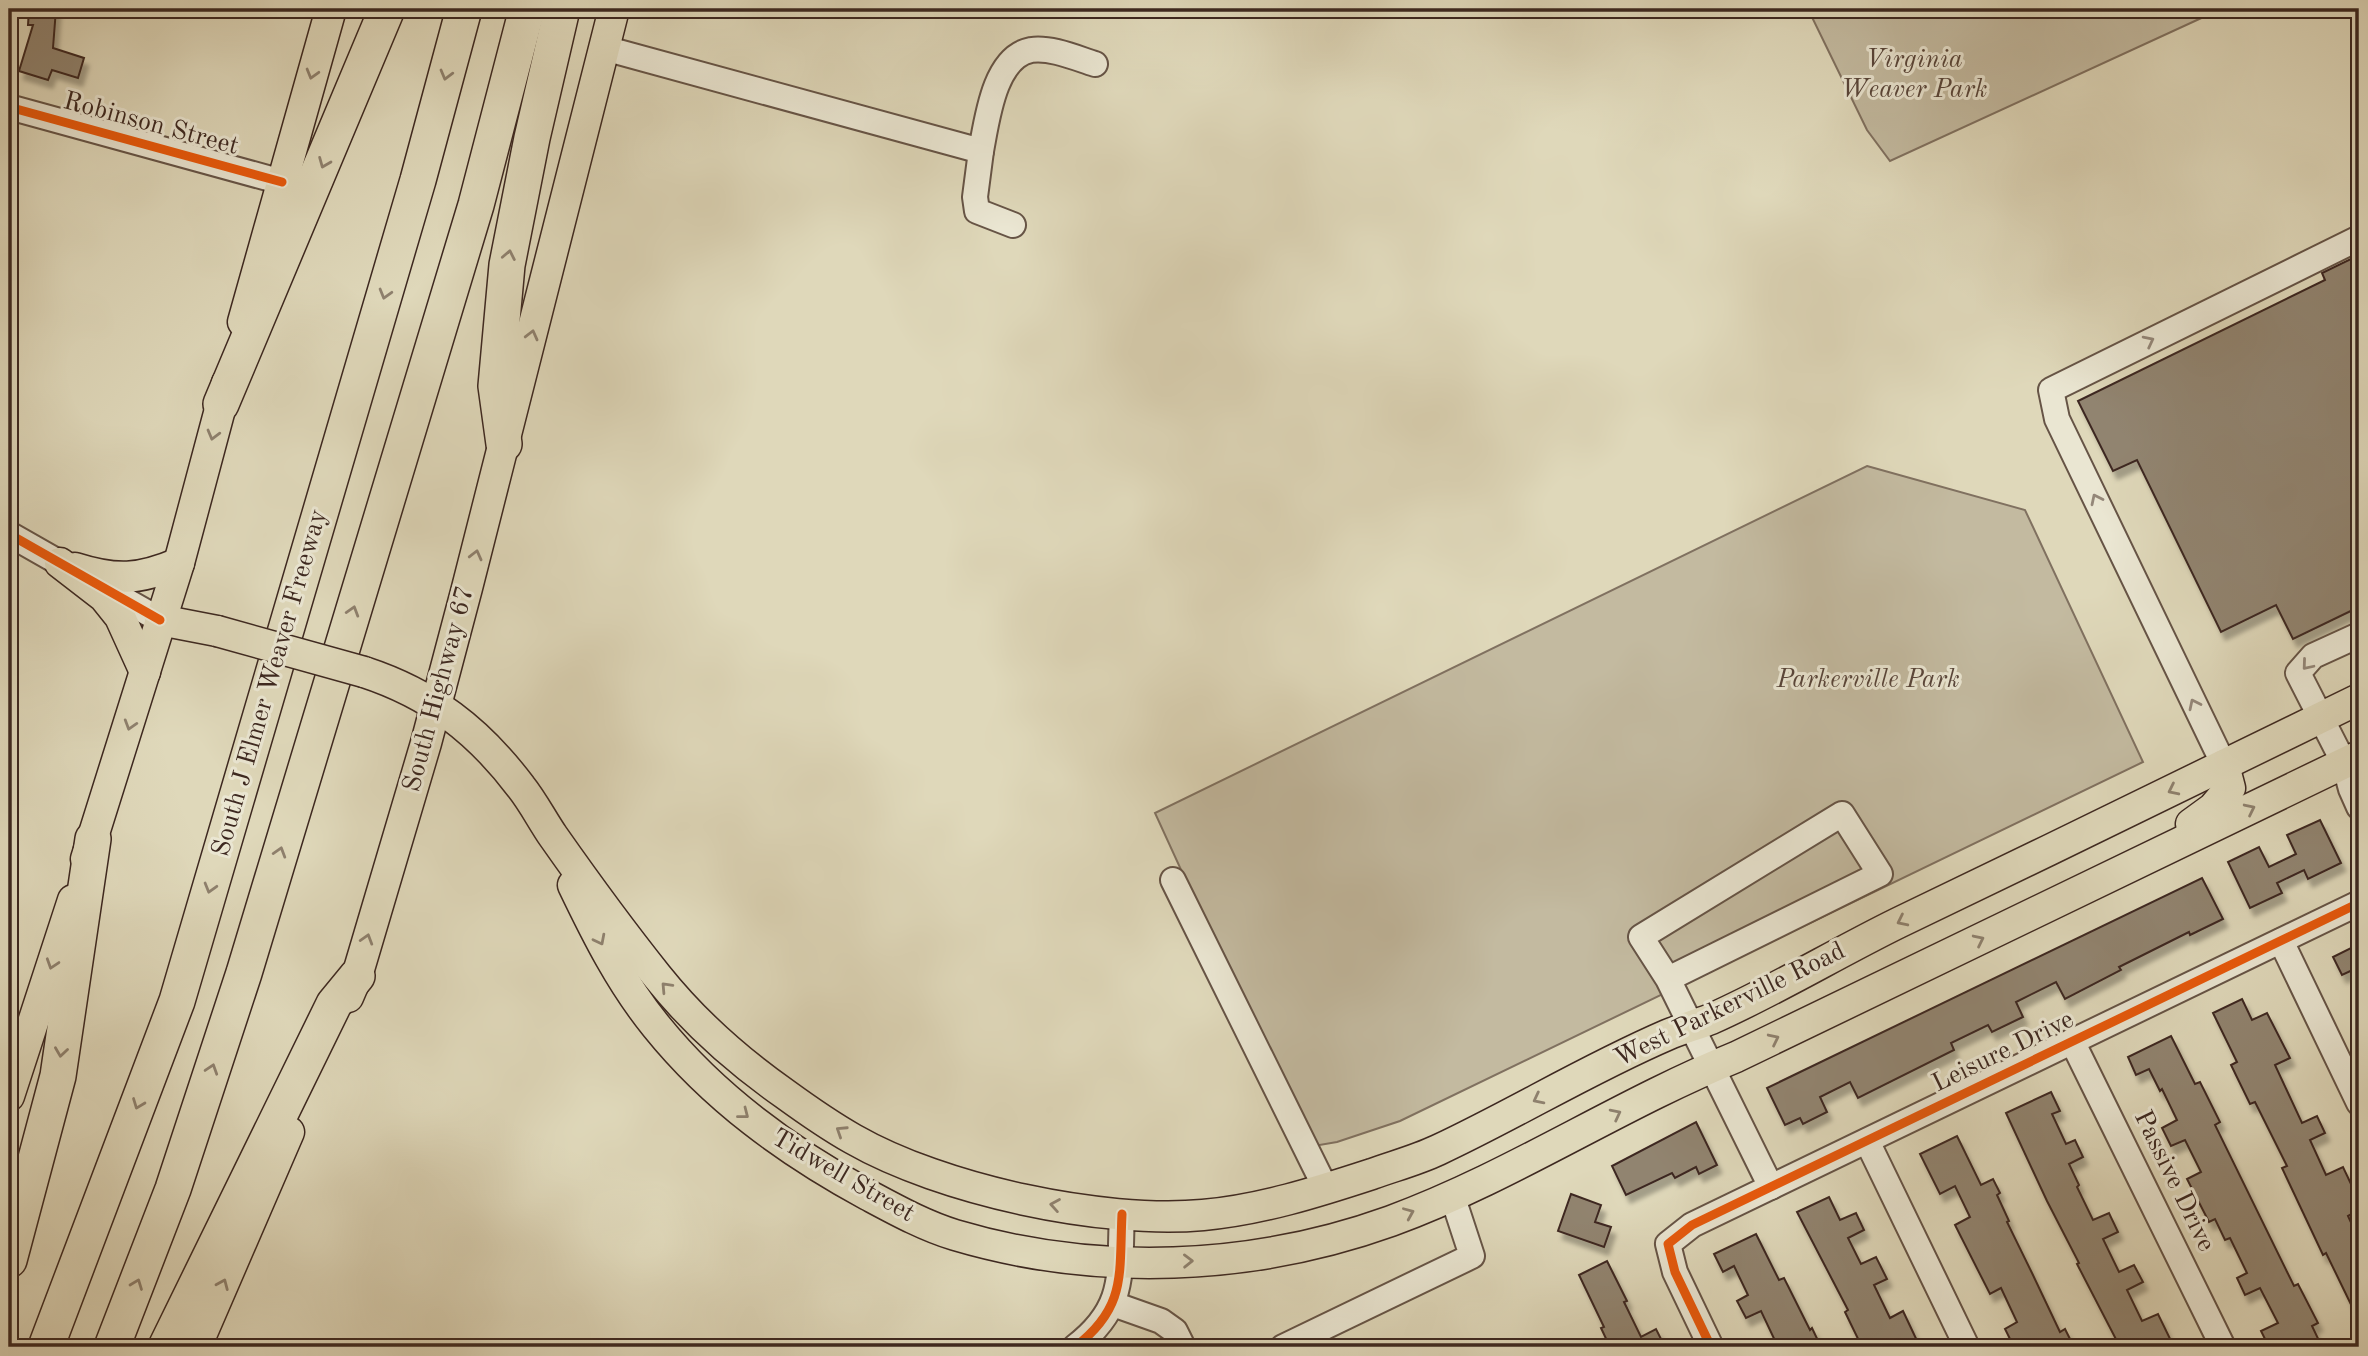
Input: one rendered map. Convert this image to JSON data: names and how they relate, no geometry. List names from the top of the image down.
{
  "streets": {
    "highway": ["South J Elmer Weaver Freeway"],
    "main road": ["South Highway 67", "West Parkerville Road", "Tidwell Street"],
    "street": ["Robinson Street", "Leisure Drive", "Passive Drive"]
  },
  "crossings": [
    ["South Highway 67", "Tidwell Street"],
    ["West Parkerville Road", "Tidwell Street"],
    ["Leisure Drive", "Passive Drive"]
  ],
  "one_way": ["South Highway 67"],
  "parks": ["Virginia Weaver Park", "Parkerville Park"]
}
